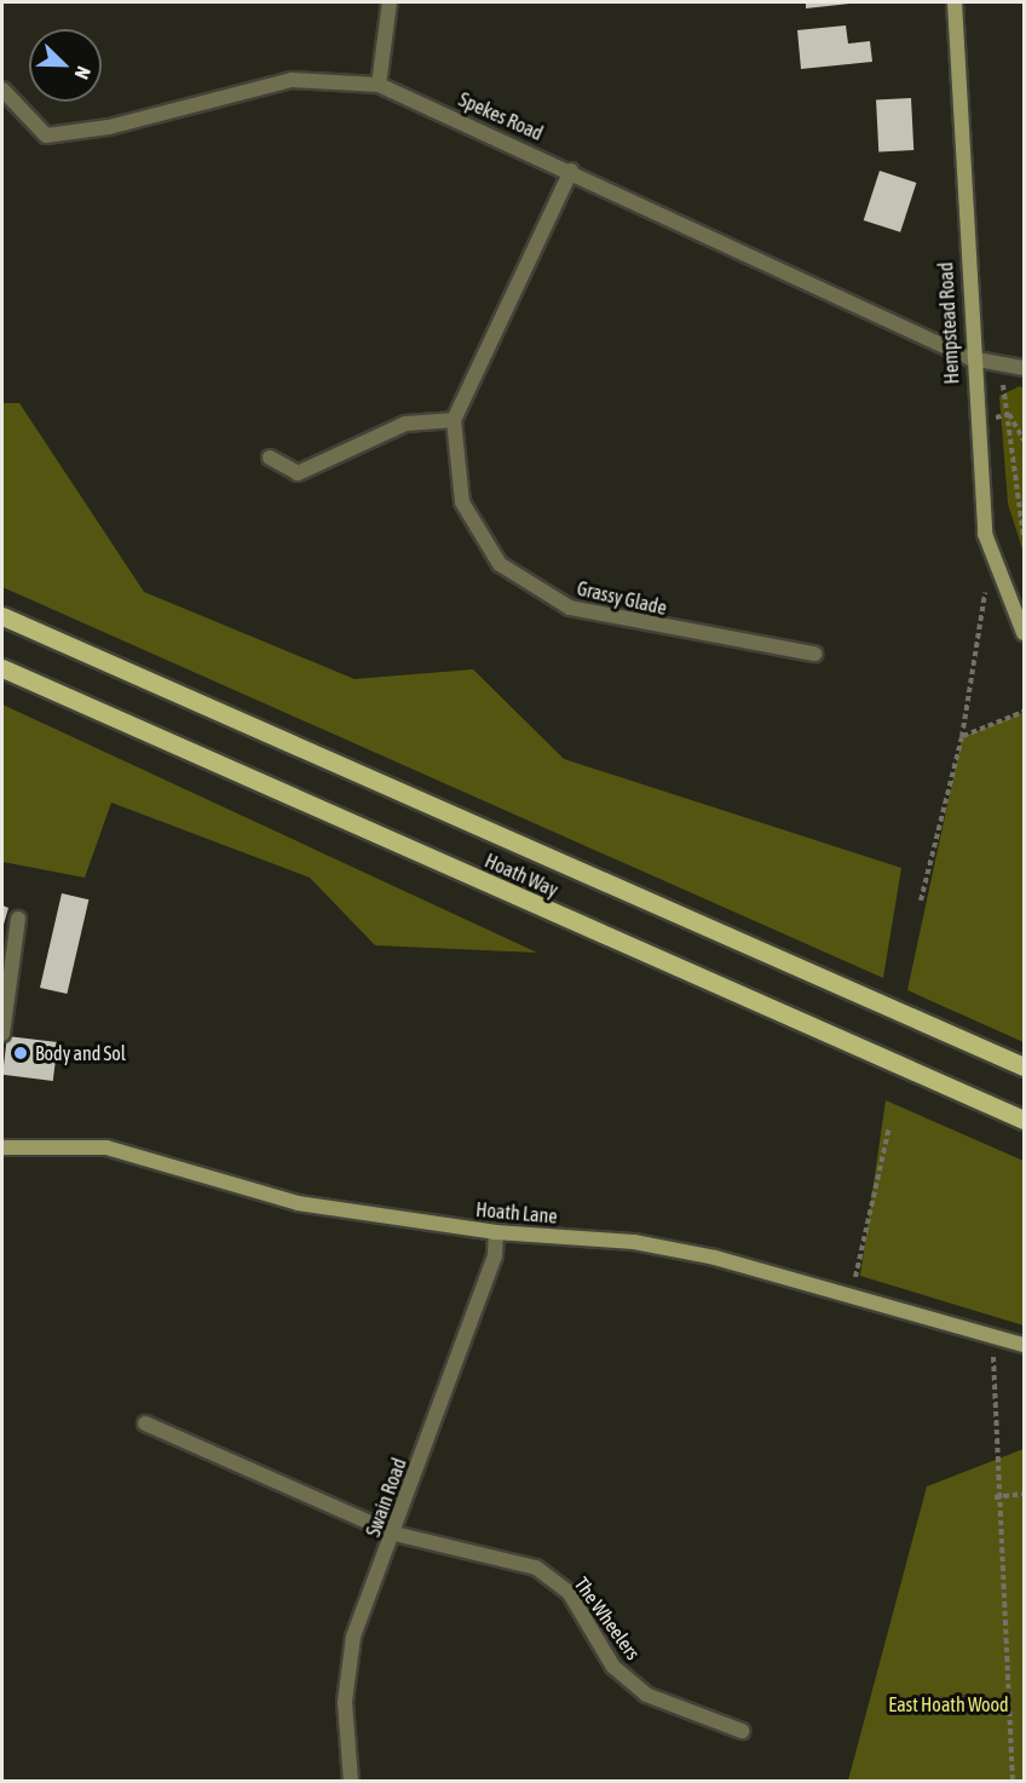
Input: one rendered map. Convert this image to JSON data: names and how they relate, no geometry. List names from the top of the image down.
{
  "streets": {
    "main road": ["Hoath Way"],
    "street": [
      "Spekes Road",
      "Hempstead Road",
      "Grassy Glade",
      "Hoath Lane",
      "Swain Road",
      "The Wheelers"
    ]
  },
  "crossings": [
    ["Spekes Road", "Hempstead Road"],
    ["Hoath Lane", "Swain Road"],
    ["Swain Road", "The Wheelers"]
  ],
  "parks": ["East Hoath Wood"],
  "places": ["Body and Sol"],
  "north": "bottom right"
}
